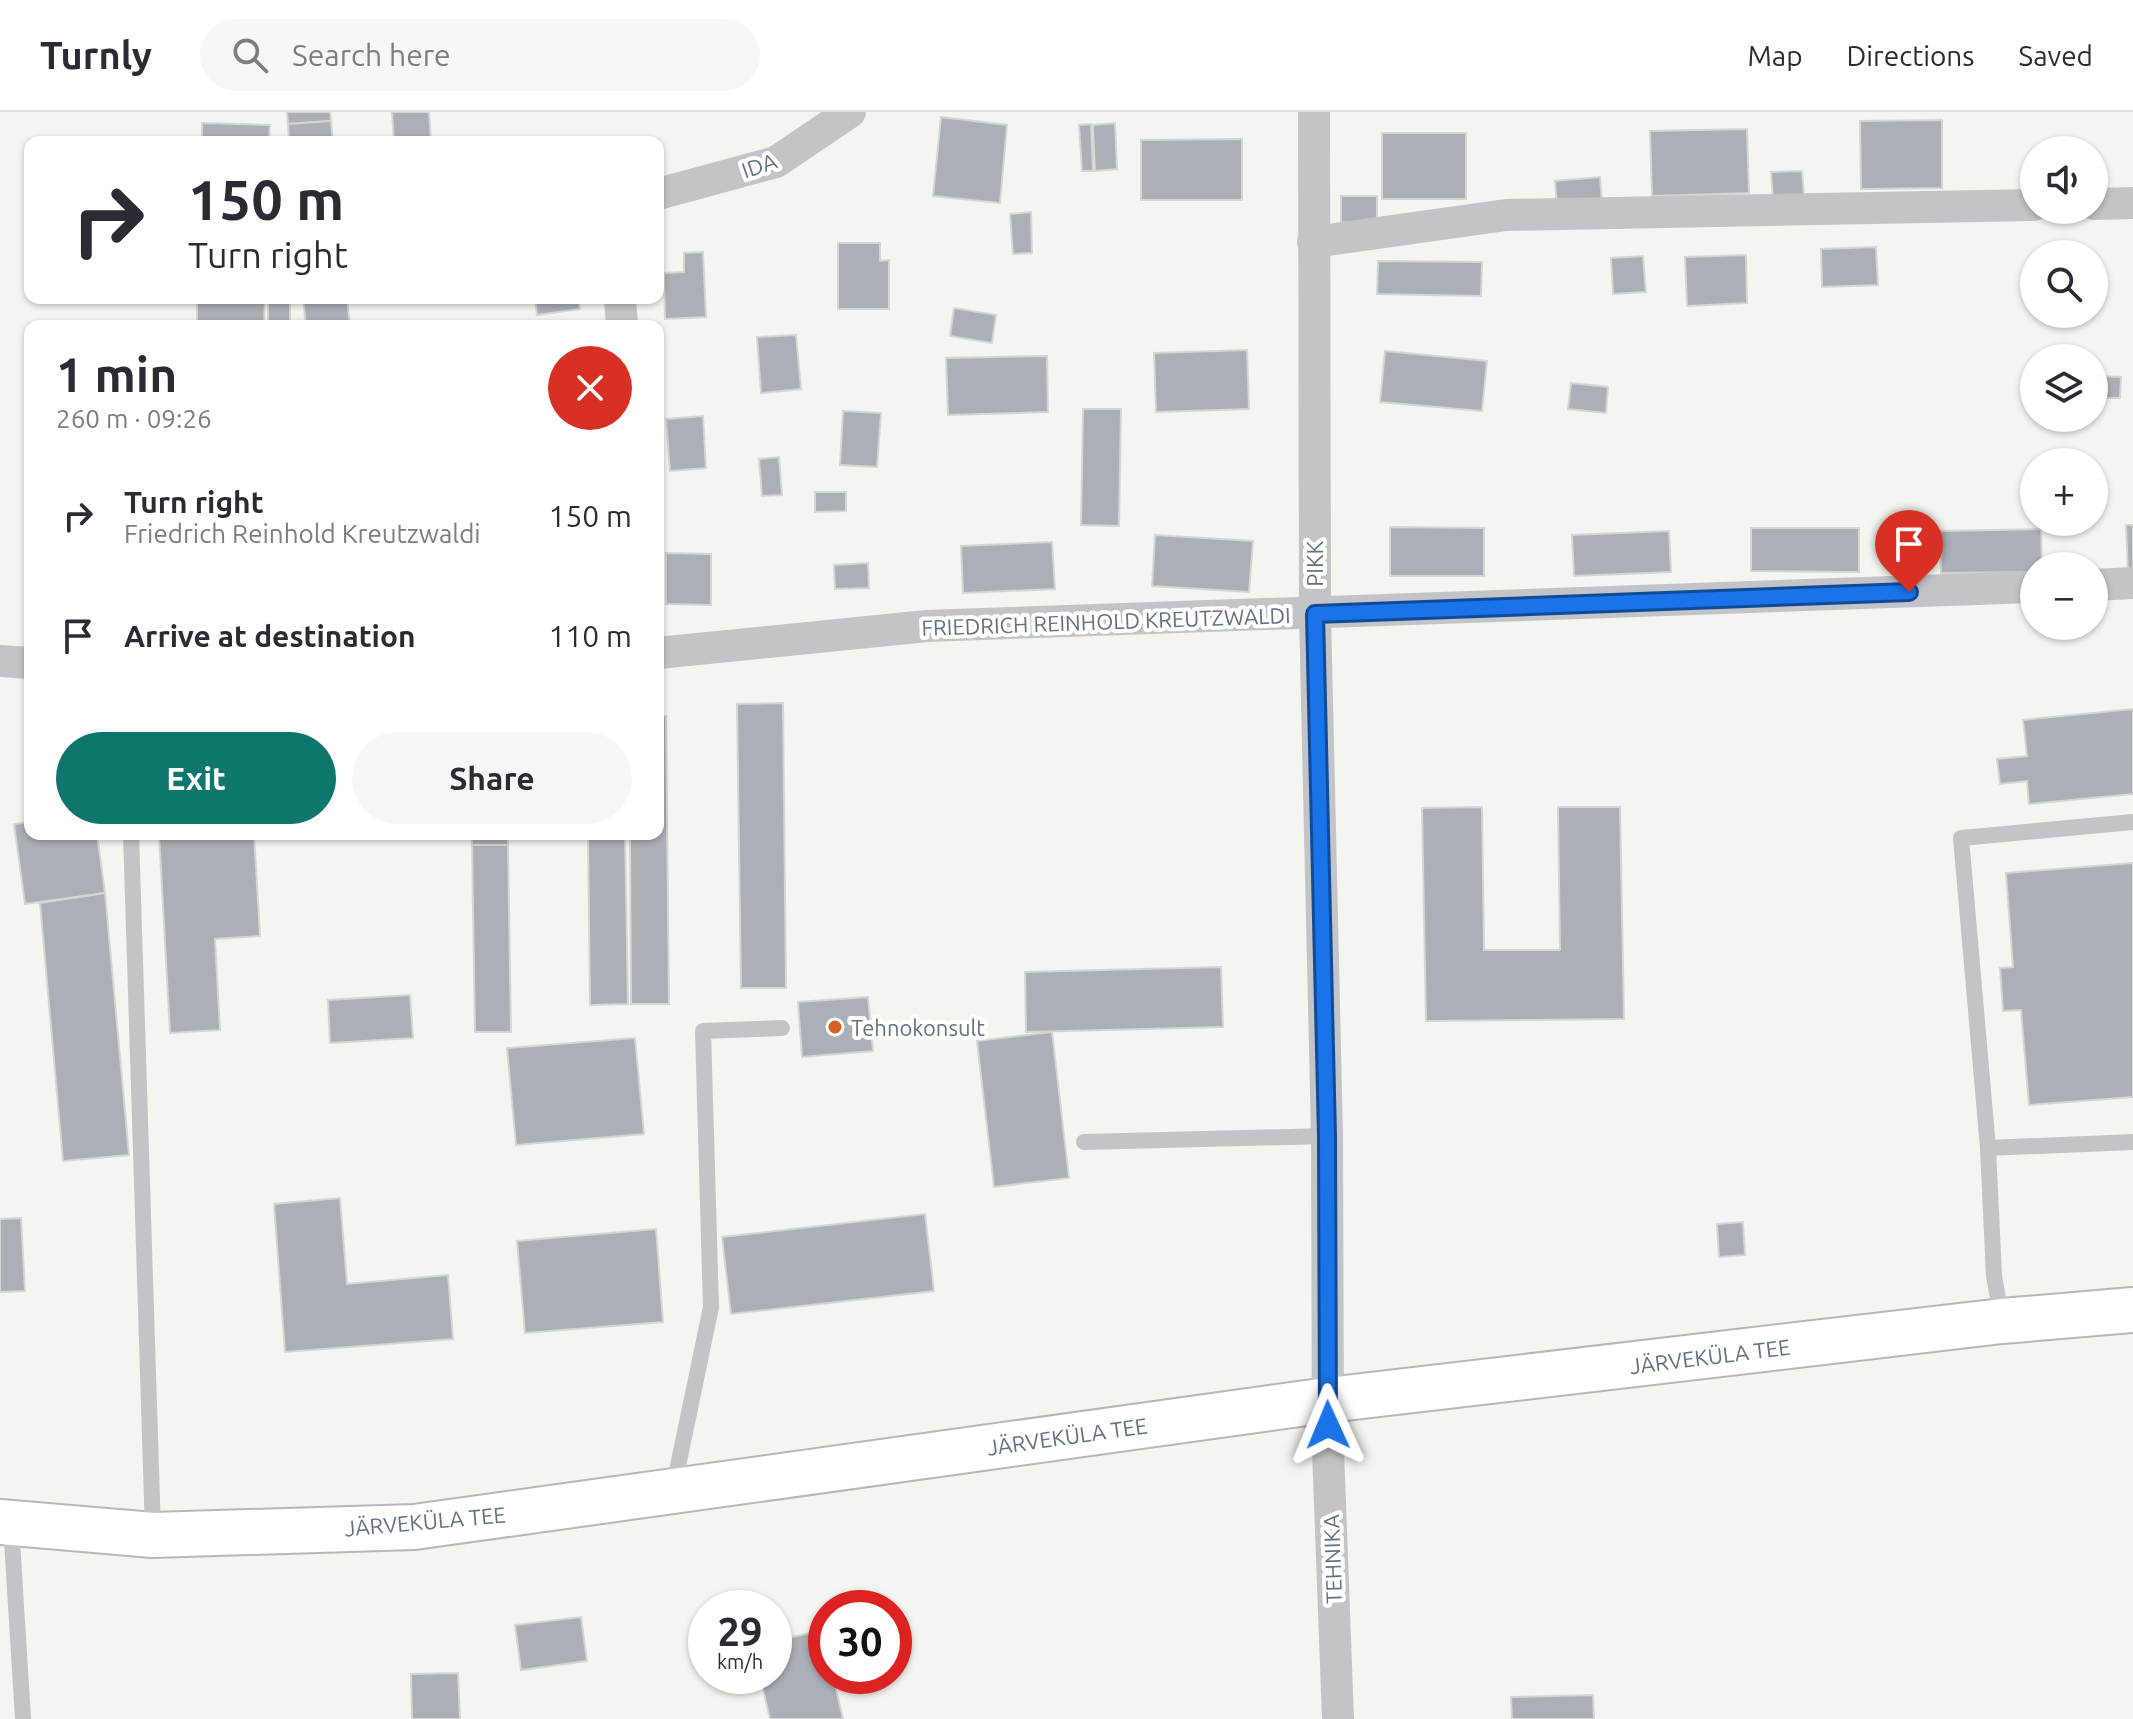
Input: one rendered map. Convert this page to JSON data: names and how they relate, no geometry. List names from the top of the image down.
{
  "streets": {
    "main road": ["JÄRVEKÜLA TEE"],
    "street": [
      "IDA",
      "PIKK",
      "FRIEDRICH REINHOLD KREUTZWALDI",
      "TEHNIKA"
    ]
  },
  "crossings": [
    ["PIKK", "FRIEDRICH REINHOLD KREUTZWALDI"],
    ["PIKK", "JÄRVEKÜLA TEE"],
    ["PIKK", "TEHNIKA"],
    ["JÄRVEKÜLA TEE", "TEHNIKA"]
  ],
  "places": ["Tehnokonsult"],
  "page": {
    "header": "Turnly",
    "search": "Search here",
    "nav": ["Map", "Directions", "Saved"],
    "map_buttons": ["+", "−"],
    "turn": ["150 m", "Turn right"],
    "heading": ["1 min", "260 m · 09:26"],
    "list": [
      {
        "name": "Turn right",
        "note": "Friedrich Reinhold Kreutzwaldi",
        "value": "150 m"
      },
      {
        "name": "Arrive at destination",
        "value": "110 m"
      }
    ],
    "buttons": ["Exit", "Share"],
    "speed": "29 km/h",
    "limit": "30"
  }
}
